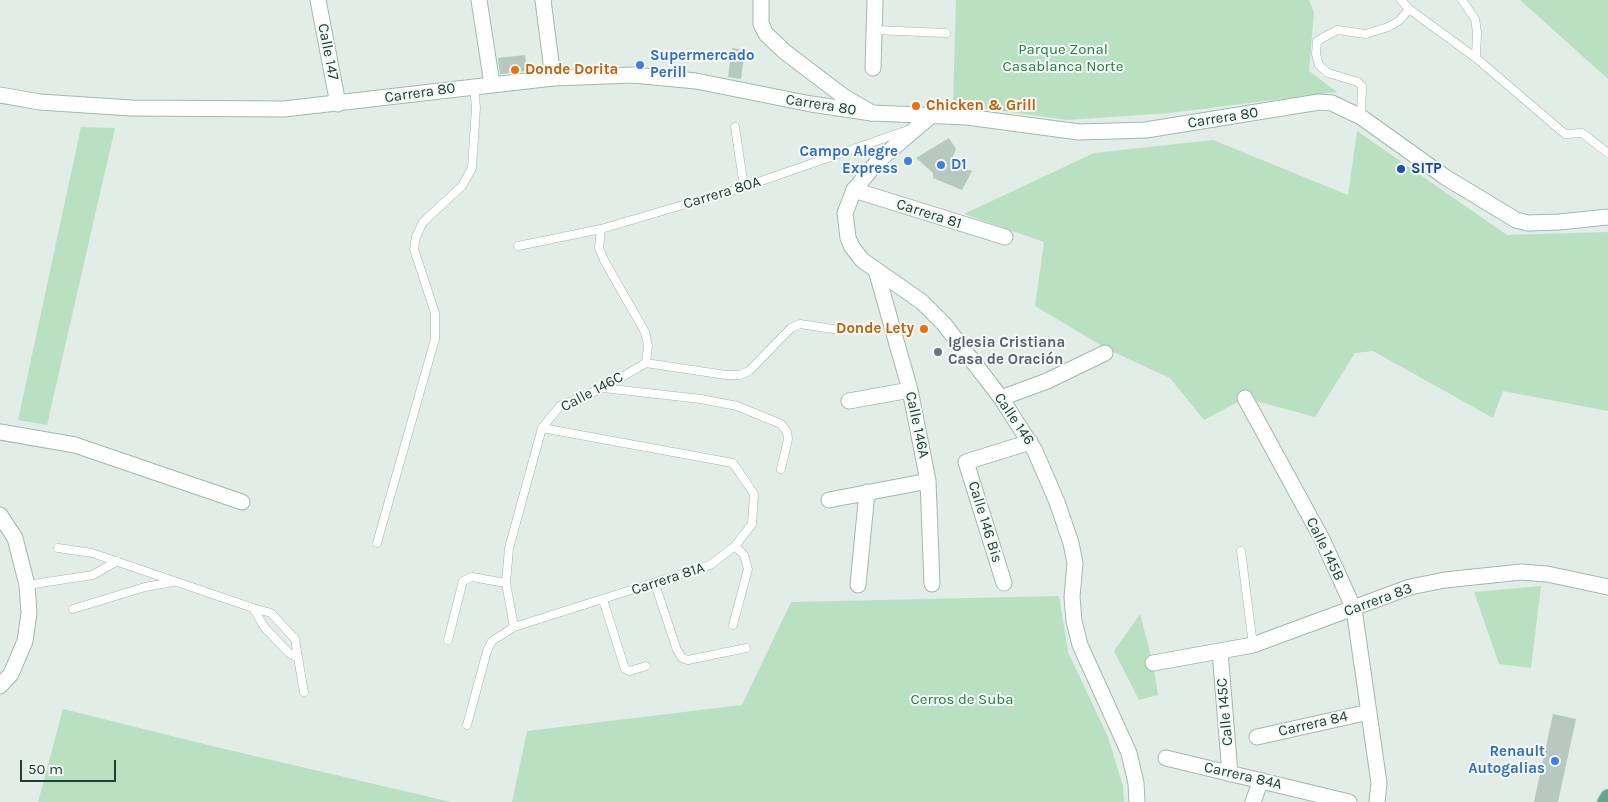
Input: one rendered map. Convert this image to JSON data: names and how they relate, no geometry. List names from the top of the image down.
{
  "streets": {
    "street": [
      "Calle 147",
      "Carrera 80",
      "Carrera 81",
      "Calle 146",
      "Calle 146A",
      "Calle 146 Bis",
      "Calle 145B",
      "Carrera 83",
      "Calle 145C",
      "Carrera 84",
      "Carrera 84A"
    ],
    "lane": ["Carrera 80A", "Calle 146C", "Carrera 81A"]
  },
  "crossings": [
    ["Calle 147", "Carrera 80"],
    ["Carrera 80", "Calle 146"],
    ["Carrera 80A", "Calle 146"],
    ["Carrera 81", "Calle 146"],
    ["Calle 146C", "Carrera 81A"],
    ["Calle 146", "Calle 146A"],
    ["Calle 146", "Calle 146 Bis"],
    ["Calle 145B", "Carrera 83"],
    ["Calle 145B", "Carrera 84"],
    ["Carrera 83", "Calle 145C"],
    ["Calle 145C", "Carrera 84A"]
  ],
  "parks": ["Parque Zonal Casablanca Norte", "Cerros de Suba"],
  "places": [
    "Supermercado Perill",
    "Donde Dorita",
    "Chicken & Grill",
    "Campo Alegre Express",
    "D1",
    "SITP",
    "Donde Lety",
    "Iglesia Cristiana Casa de Oración",
    "Renault Autogalias"
  ],
  "scale_bar": "50 m"
}
